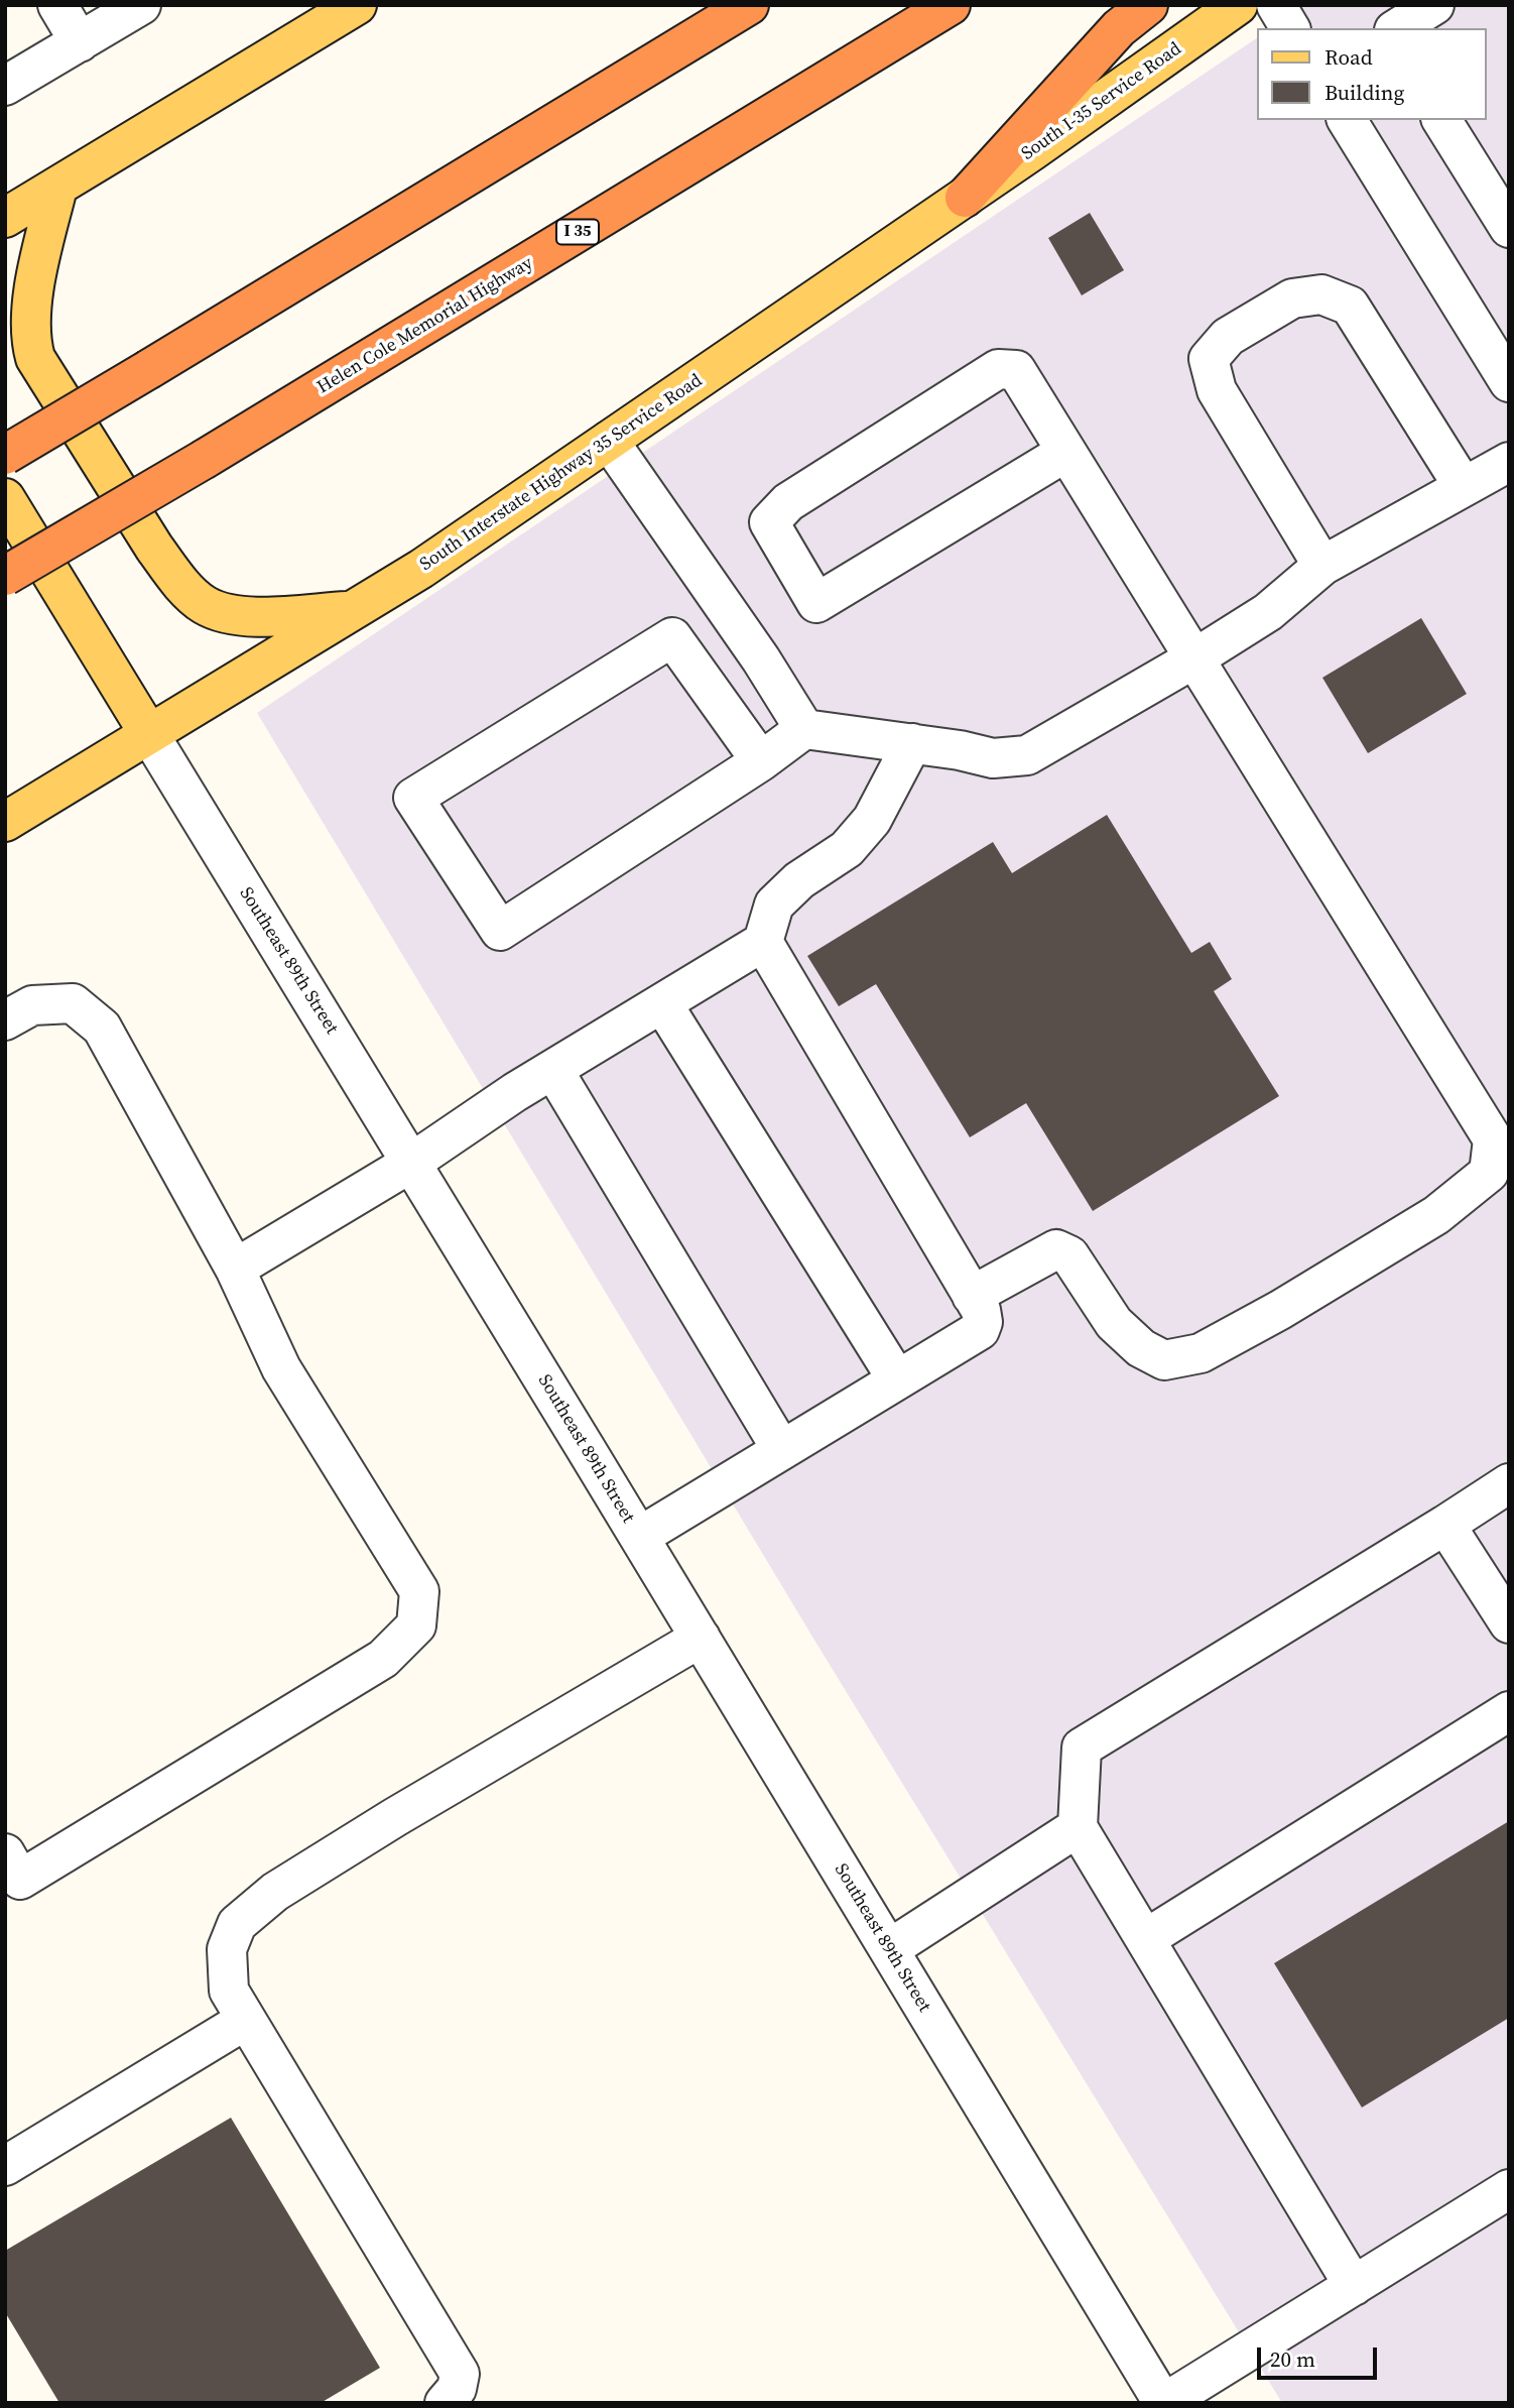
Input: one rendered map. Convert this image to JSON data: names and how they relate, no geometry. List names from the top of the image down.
{
  "streets": {
    "highway": ["I 35", "Helen Cole Memorial Highway"],
    "main road": ["South I-35 Service Road", "South Interstate Highway 35 Service Road", "Southeast 89th Street"]
  },
  "crossings": [
    ["South I-35 Service Road", "South Interstate Highway 35 Service Road"],
    ["South Interstate Highway 35 Service Road", "Southeast 89th Street"]
  ],
  "legend": ["Road", "Building"],
  "scale_bar": "20 m"
}
